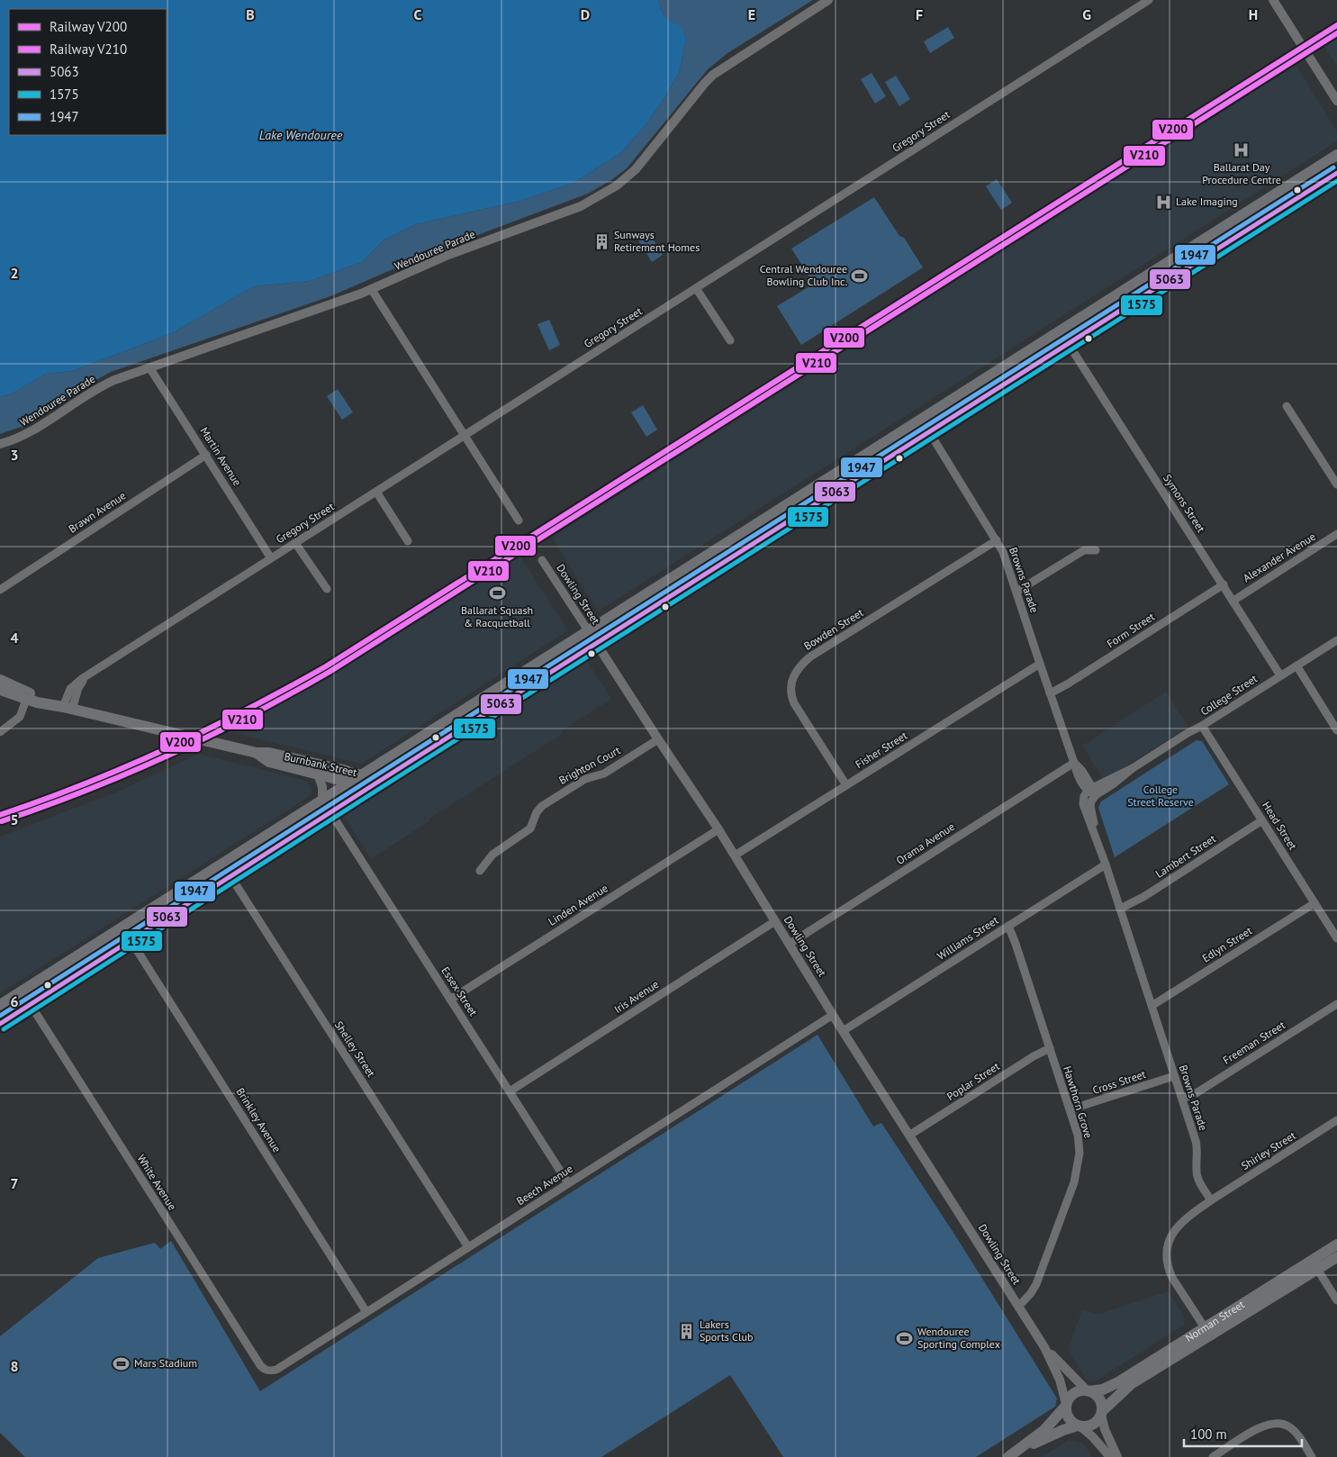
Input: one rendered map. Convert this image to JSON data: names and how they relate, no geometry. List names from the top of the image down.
{
  "streets": {
    "main road": ["Burnbank Street", "Norman Street"],
    "street": [
      "Gregory Street",
      "Wendouree Parade",
      "Martin Avenue",
      "Symons Street",
      "Brawn Avenue",
      "Alexander Avenue",
      "Browns Parade",
      "Dowling Street",
      "Bowden Street",
      "Form Street",
      "College Street",
      "Fisher Street",
      "Brighton Court",
      "Head Street",
      "Orama Avenue",
      "Lambert Street",
      "Linden Avenue",
      "Williams Street",
      "Edlyn Street",
      "Essex Street",
      "Iris Avenue",
      "Freeman Street",
      "Shelley Street",
      "Poplar Street",
      "Cross Street",
      "Hawthorn Grove",
      "Brinkley Avenue",
      "Shirley Street",
      "White Avenue",
      "Beech Avenue"
    ]
  },
  "crossings": [
    ["Gregory Street", "Martin Avenue"],
    ["Gregory Street", "Burnbank Street"],
    ["Wendouree Parade", "Martin Avenue"],
    ["Martin Avenue", "Brawn Avenue"],
    ["Symons Street", "Alexander Avenue"],
    ["Symons Street", "Form Street"],
    ["Symons Street", "College Street"],
    ["Browns Parade", "Bowden Street"],
    ["Browns Parade", "Form Street"],
    ["Browns Parade", "College Street"],
    ["Browns Parade", "Fisher Street"],
    ["Browns Parade", "Orama Avenue"],
    ["Browns Parade", "Lambert Street"],
    ["Browns Parade", "Williams Street"],
    ["Browns Parade", "Edlyn Street"],
    ["Browns Parade", "Freeman Street"],
    ["Browns Parade", "Cross Street"],
    ["Browns Parade", "Shirley Street"],
    ["Dowling Street", "Fisher Street"],
    ["Dowling Street", "Brighton Court"],
    ["Dowling Street", "Orama Avenue"],
    ["Dowling Street", "Linden Avenue"],
    ["Dowling Street", "Williams Street"],
    ["Dowling Street", "Iris Avenue"],
    ["Dowling Street", "Poplar Street"],
    ["Dowling Street", "Hawthorn Grove"],
    ["Dowling Street", "Beech Avenue"],
    ["Dowling Street", "Norman Street"],
    ["Bowden Street", "Fisher Street"],
    ["College Street", "Head Street"],
    ["Head Street", "Lambert Street"],
    ["Head Street", "Edlyn Street"],
    ["Linden Avenue", "Essex Street"],
    ["Williams Street", "Hawthorn Grove"],
    ["Essex Street", "Iris Avenue"],
    ["Essex Street", "Beech Avenue"],
    ["Shelley Street", "Beech Avenue"],
    ["Poplar Street", "Hawthorn Grove"],
    ["Cross Street", "Hawthorn Grove"],
    ["Brinkley Avenue", "Beech Avenue"],
    ["White Avenue", "Beech Avenue"]
  ],
  "water": ["Lake Wendouree"],
  "parks": ["College Street Reserve"],
  "places": {
    "hospital": ["Ballarat Day Procedure Centre", "Lake Imaging"],
    "building": ["Sunways Retirement Homes", "Lakers Sports Club"],
    "sports": [
      "Central Wendouree Bowling Club Inc.",
      "Ballarat Squash & Racquetball",
      "Wendouree Sporting Complex",
      "Mars Stadium"
    ]
  },
  "lines": [
    "rail line V200",
    "rail line V210",
    "transit line 1947",
    "transit line 5063",
    "transit line 1575"
  ],
  "legend": [
    "Railway V200",
    "Railway V210",
    "5063",
    "1575",
    "1947"
  ],
  "scale_bar": "100 m",
  "grid": {
    "columns": [
      "B",
      "C",
      "D",
      "E",
      "F",
      "G",
      "H"
    ],
    "rows": [
      "2",
      "3",
      "4",
      "5",
      "6",
      "7",
      "8"
    ]
  }
}
